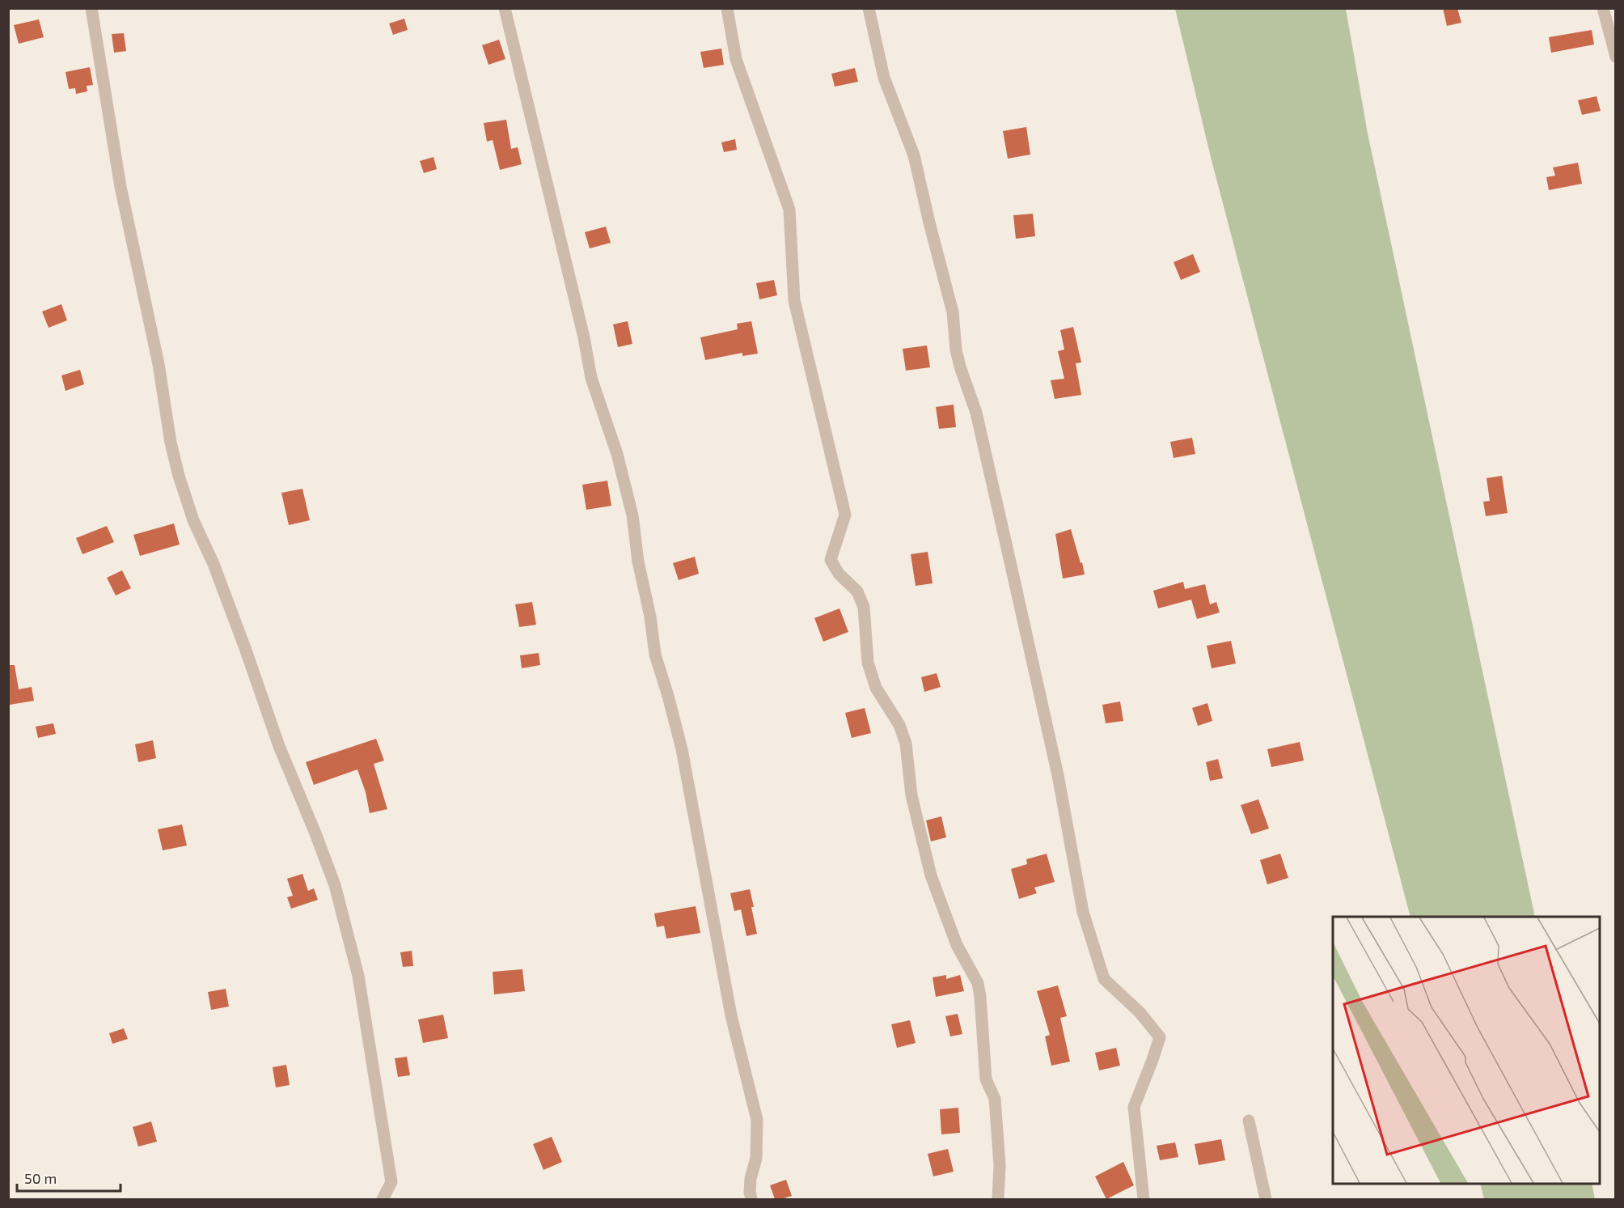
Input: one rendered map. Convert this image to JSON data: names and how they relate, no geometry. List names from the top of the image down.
{
  "scale_bar": "50 m"
}
